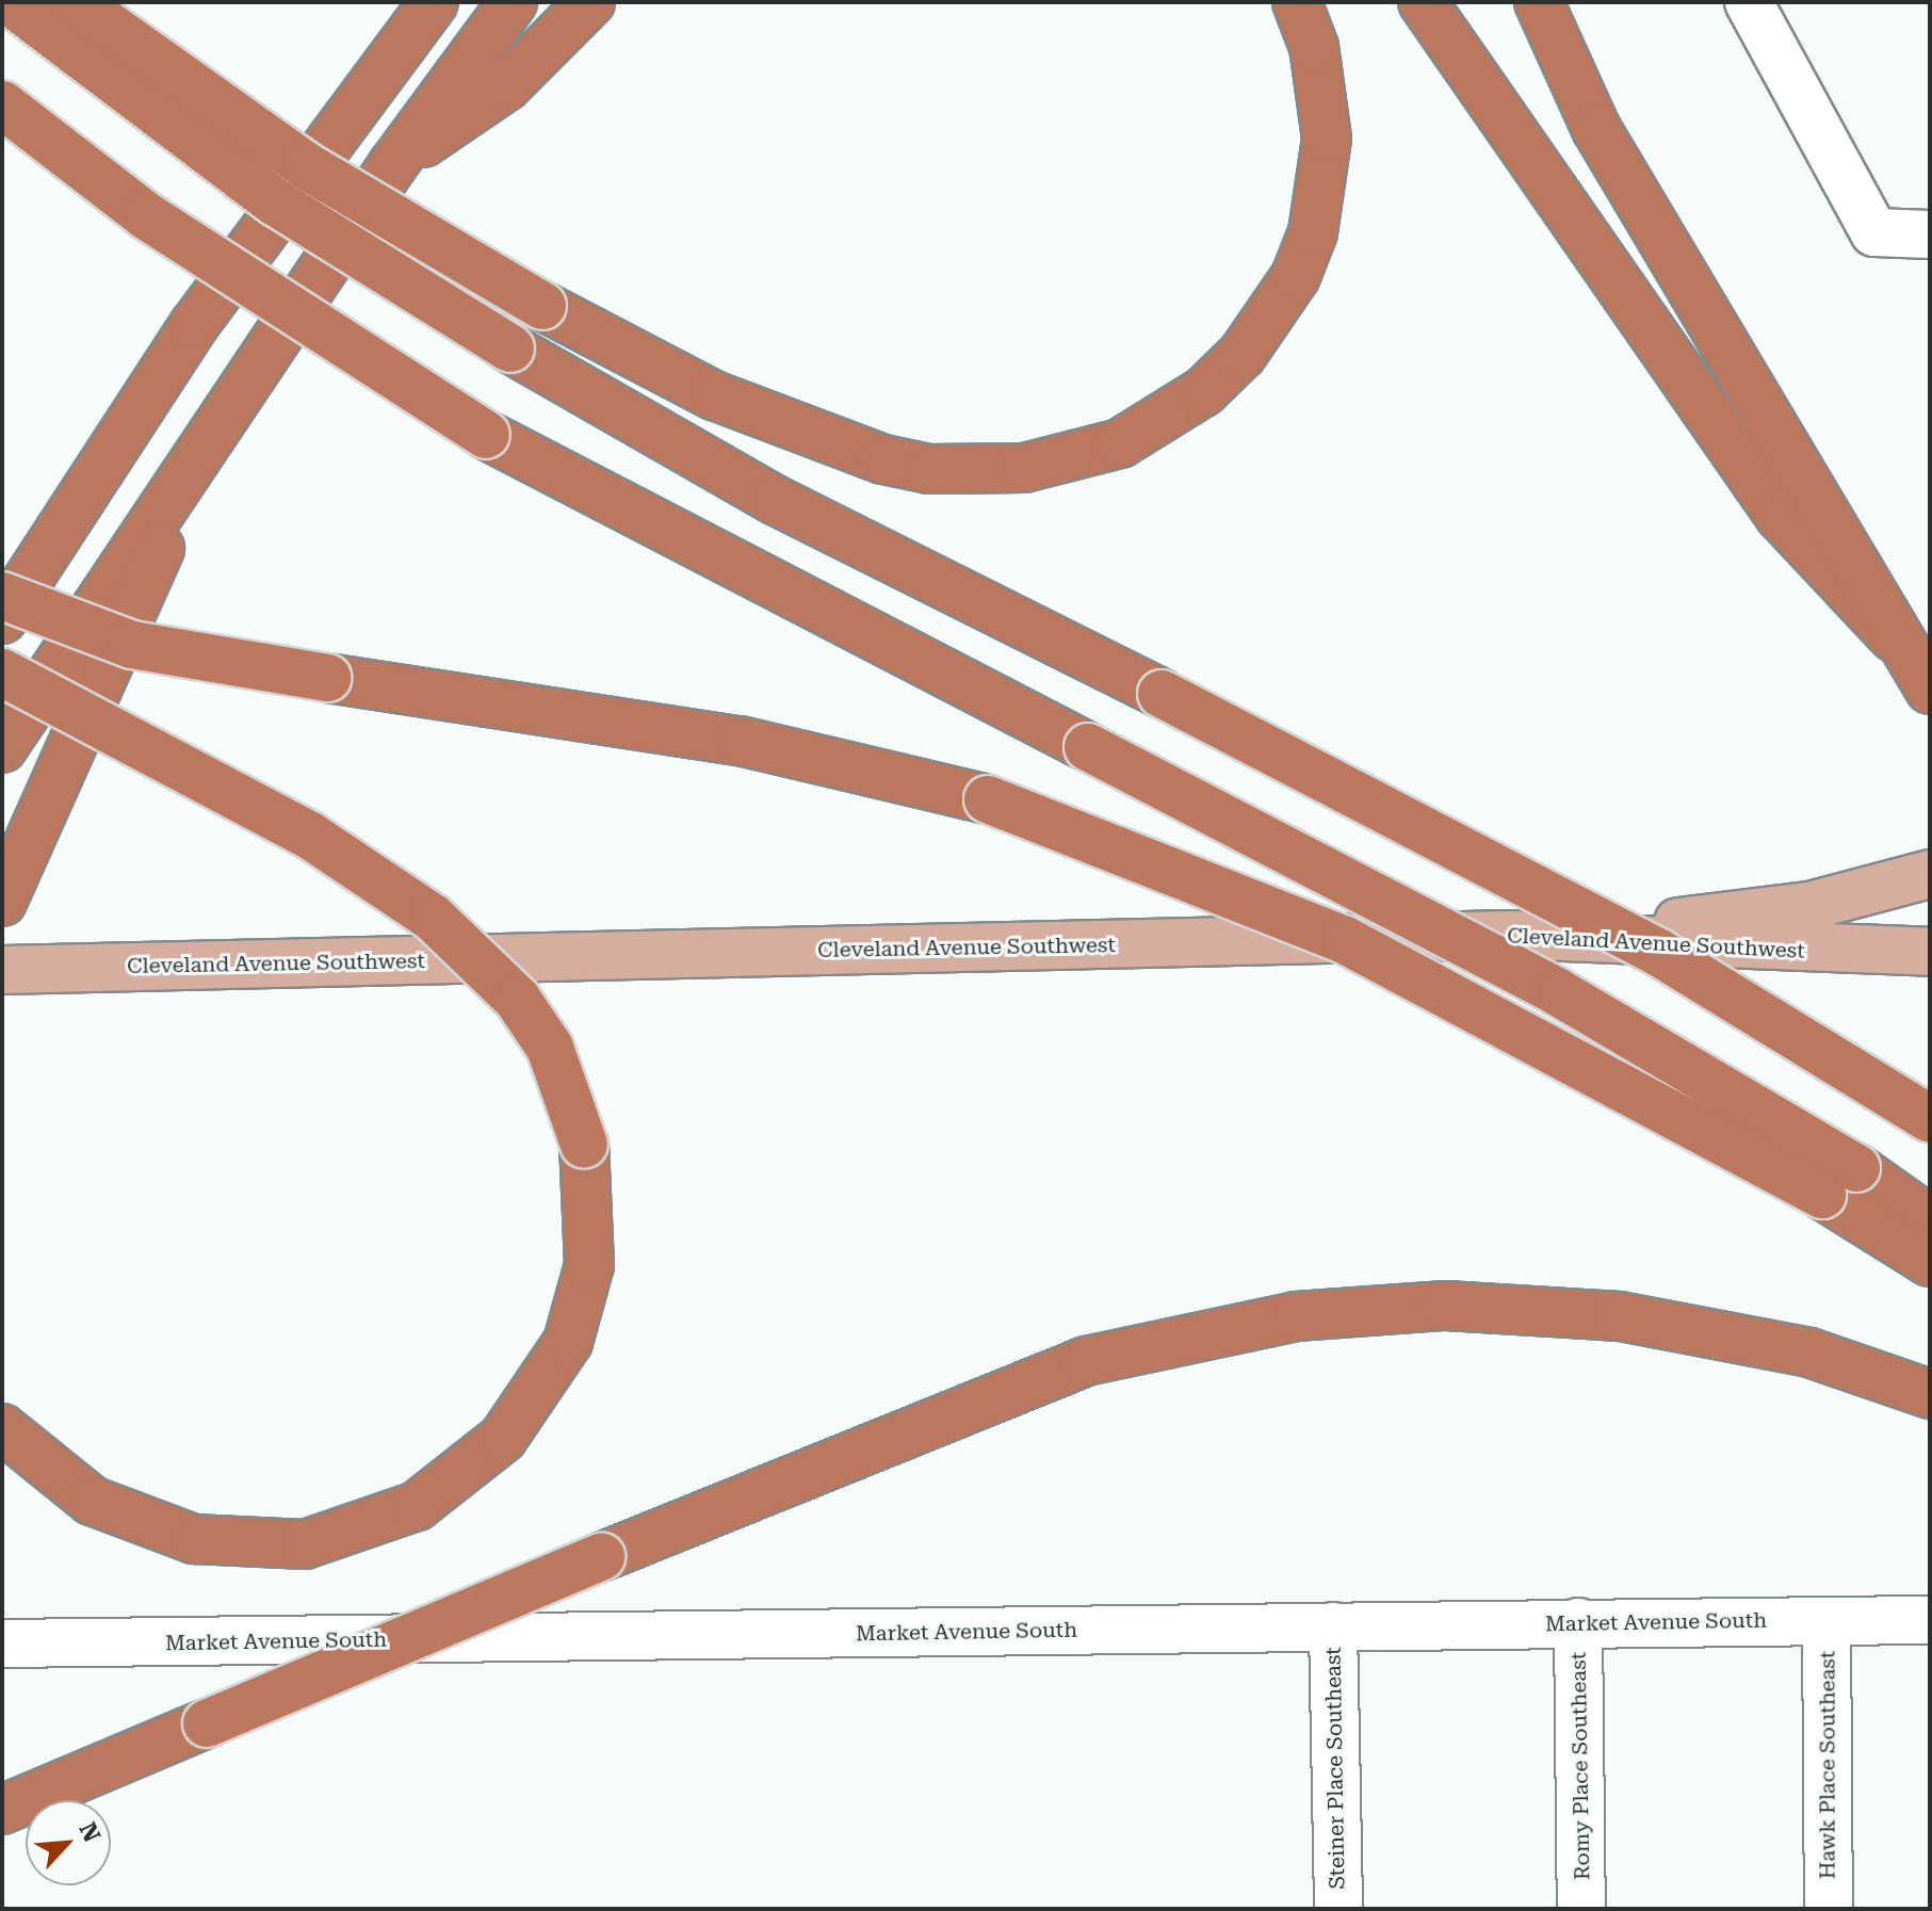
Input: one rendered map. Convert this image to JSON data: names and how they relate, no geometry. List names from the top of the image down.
{
  "streets": {
    "main road": ["Cleveland Avenue Southwest"],
    "street": [
      "Market Avenue South",
      "Hawk Place Southeast",
      "Romy Place Southeast",
      "Steiner Place Southeast"
    ]
  },
  "crossings": [
    ["Market Avenue South", "Hawk Place Southeast"],
    ["Market Avenue South", "Romy Place Southeast"],
    ["Market Avenue South", "Steiner Place Southeast"]
  ],
  "north": "top right"
}
